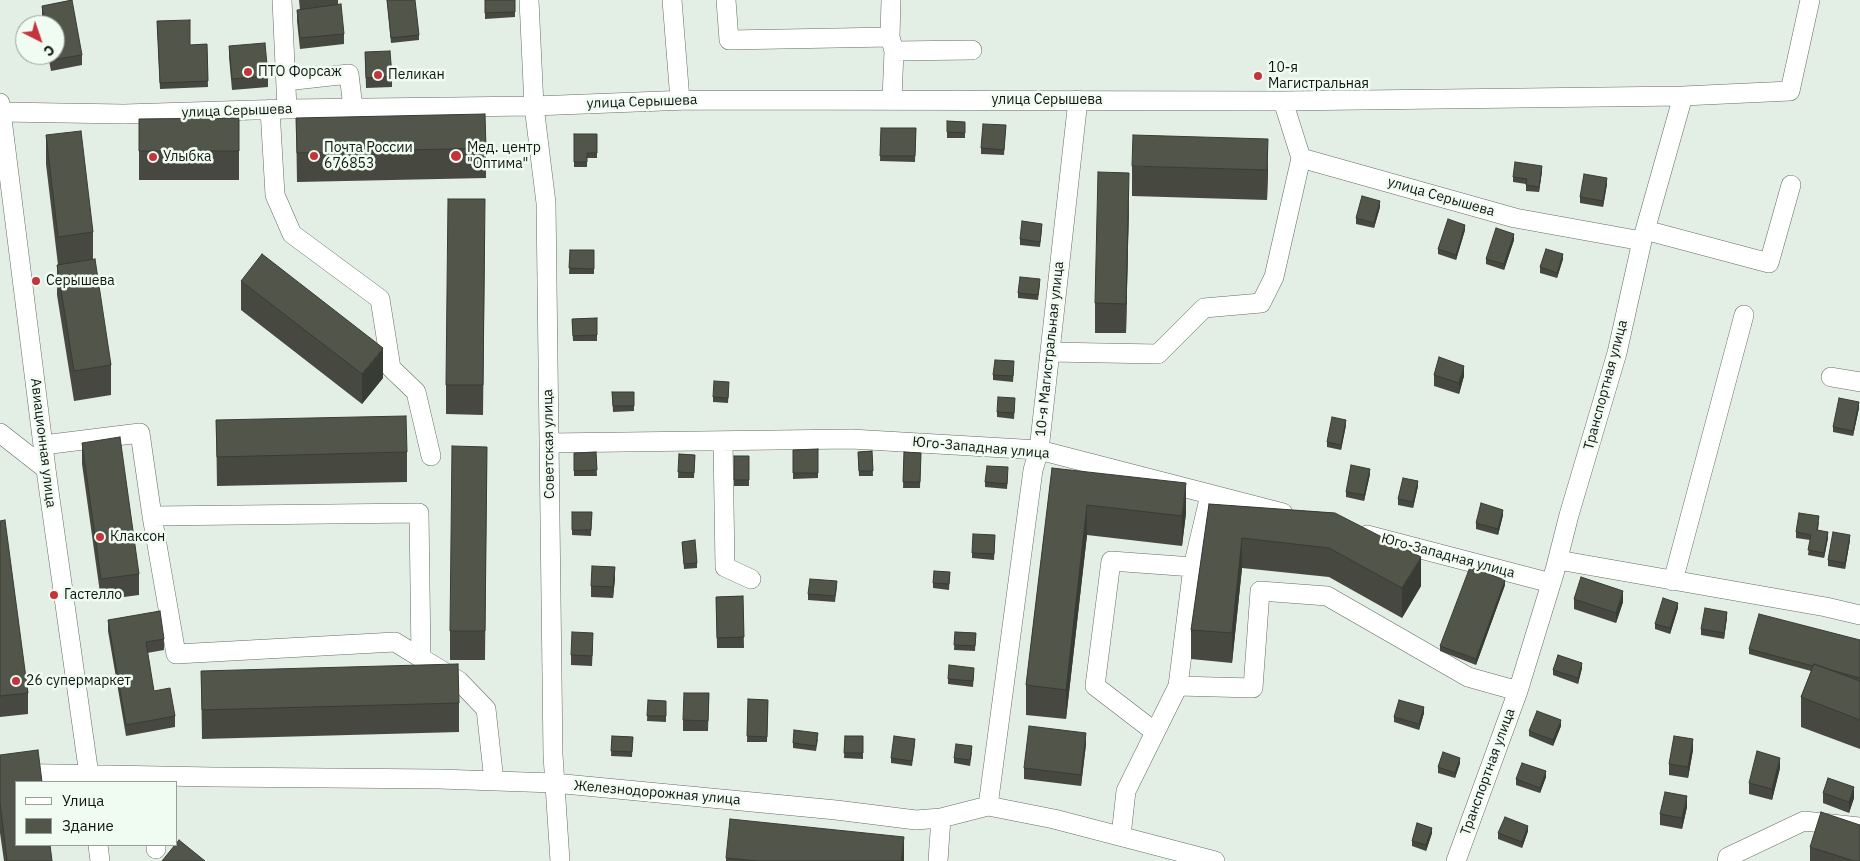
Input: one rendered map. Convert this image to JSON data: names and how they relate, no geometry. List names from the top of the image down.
{
  "streets": {
    "street": [
      "улица Серышева",
      "10-я Магистральная улица",
      "Транспортная улица",
      "Авиационная улица",
      "Советская улица",
      "Юго-Западная улица",
      "Железнодорожная улица"
    ]
  },
  "crossings": [
    ["улица Серышева", "10-я Магистральная улица"],
    ["улица Серышева", "Транспортная улица"],
    ["улица Серышева", "Авиационная улица"],
    ["улица Серышева", "Советская улица"],
    ["10-я Магистральная улица", "Юго-Западная улица"],
    ["10-я Магистральная улица", "Железнодорожная улица"],
    ["Транспортная улица", "Юго-Западная улица"],
    ["Авиационная улица", "Железнодорожная улица"],
    ["Советская улица", "Юго-Западная улица"],
    ["Советская улица", "Железнодорожная улица"]
  ],
  "places": [
    "ПТО Форсаж",
    "Пеликан",
    "10-я Магистральная",
    "Почта России 676853",
    "Мед. центр \"Оптима\"",
    "Улыбка",
    "Серышева",
    "Клаксон",
    "Гастелло",
    "26 супермаркет"
  ],
  "legend": ["Улица", "Здание"],
  "north": "bottom right"
}
